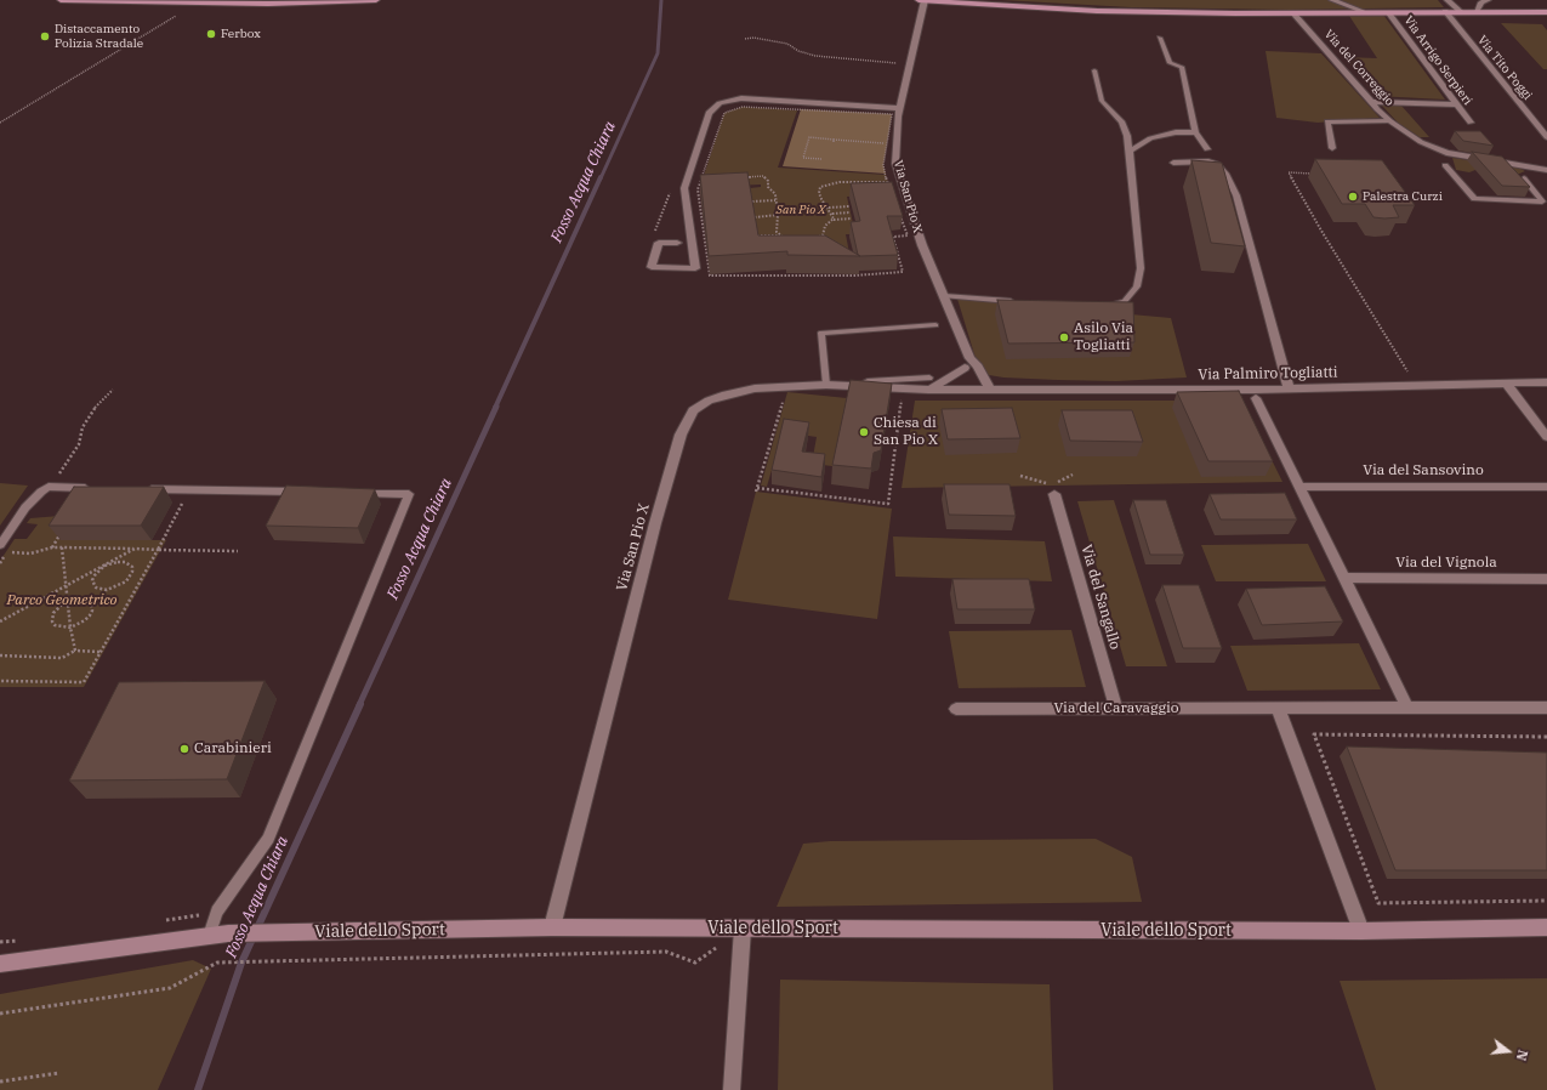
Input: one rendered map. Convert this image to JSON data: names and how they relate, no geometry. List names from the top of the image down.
{
  "streets": {
    "street": [
      "Via Arrigo Serpieri",
      "Via del Correggio",
      "Via Tito Poggi",
      "Via San Pio X",
      "Via Palmiro Togliatti",
      "Via del Vignola",
      "Via del Sangallo",
      "Via del Caravaggio",
      "Viale dello Sport"
    ],
    "lane": ["Via del Sansovino"]
  },
  "crossings": [
    ["Via San Pio X", "Via Palmiro Togliatti"],
    ["Via San Pio X", "Viale dello Sport"],
    ["Via del Sangallo", "Via del Caravaggio"]
  ],
  "water": ["Fosso Acqua Chiara"],
  "parks": ["San Pio X", "Parco Geometrico"],
  "places": [
    "Ferbox",
    "Distaccamento Polizia Stradale",
    "Palestra Curzi",
    "Asilo Via Togliatti",
    "Chiesa di San Pio X",
    "Carabinieri"
  ],
  "north": "right"
}
